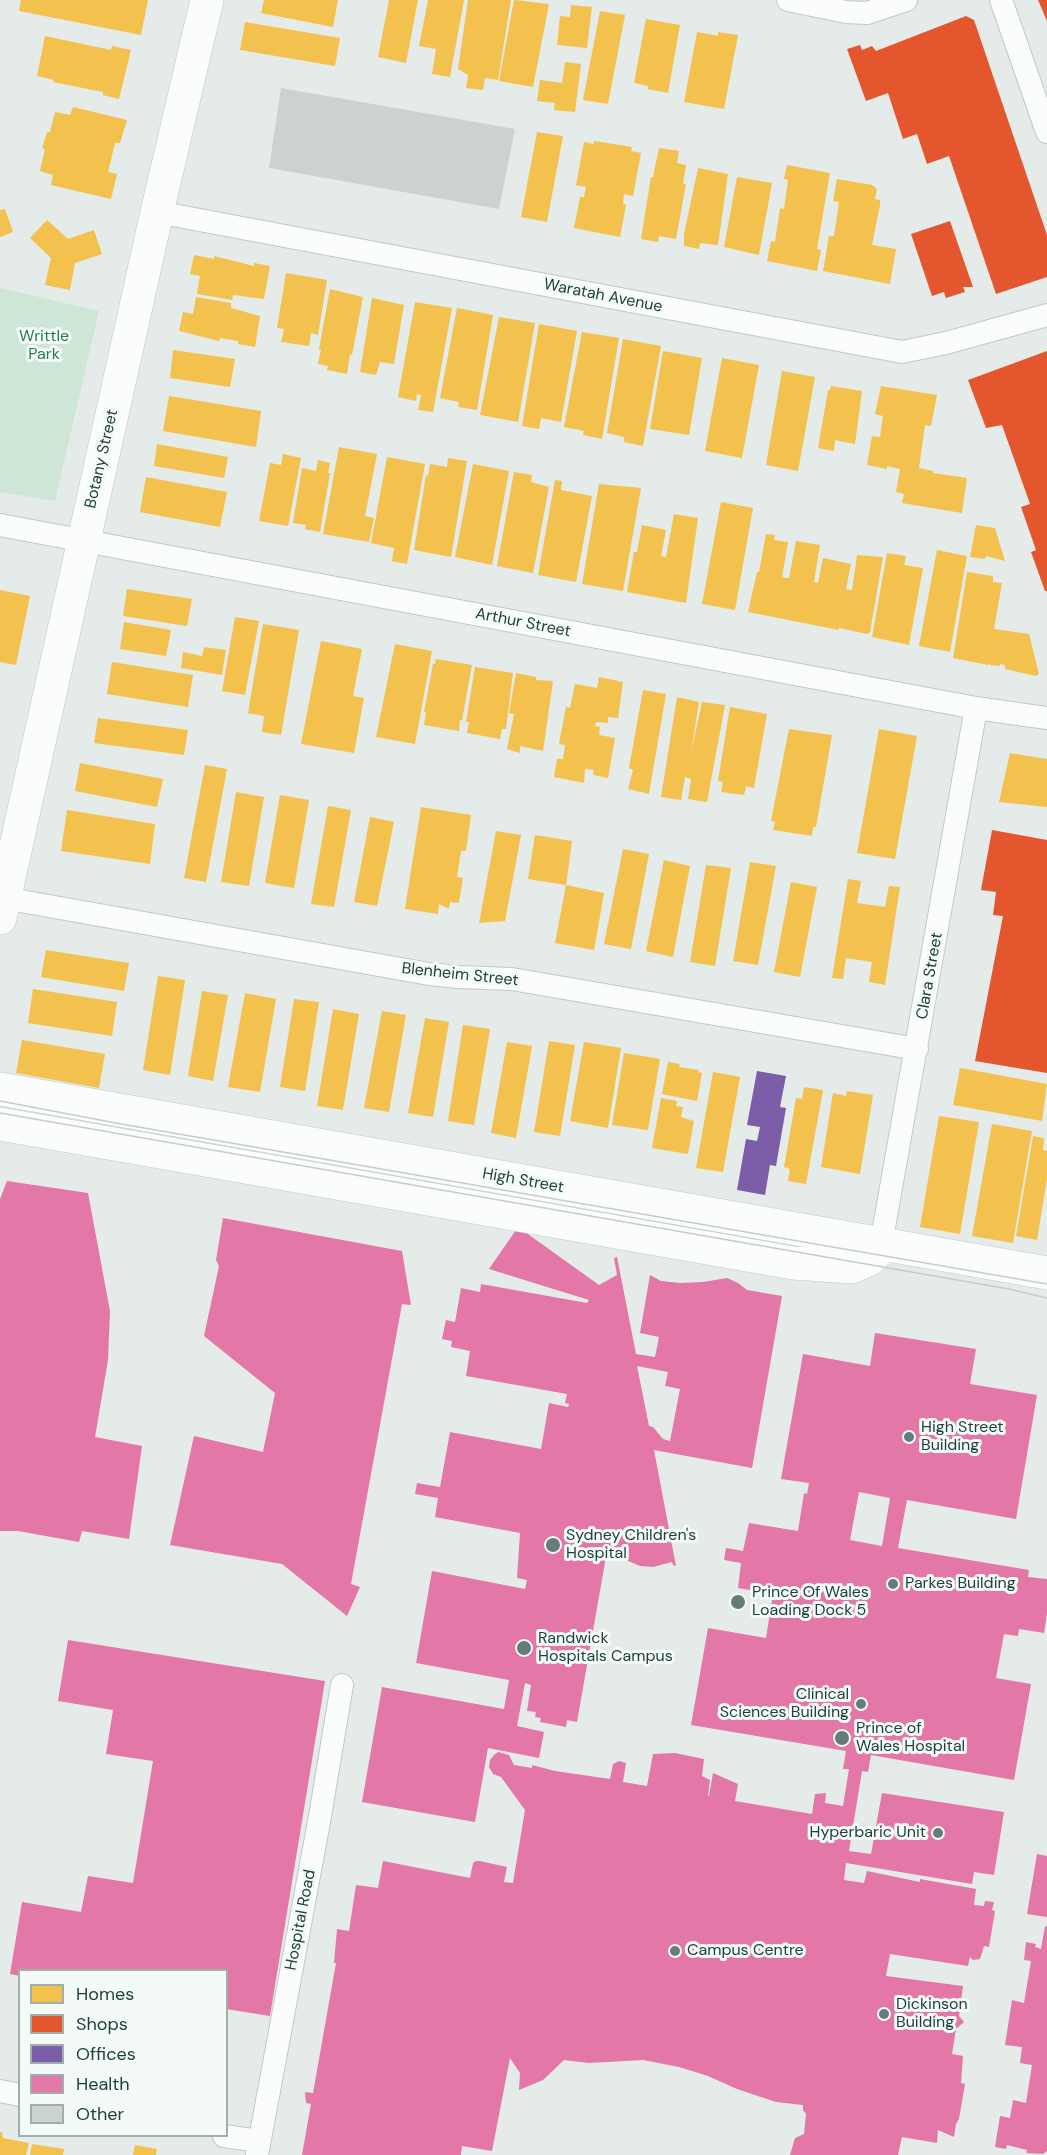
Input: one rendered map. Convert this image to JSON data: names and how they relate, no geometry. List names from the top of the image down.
{
  "streets": {
    "street": [
      "Waratah Avenue",
      "Botany Street",
      "Arthur Street",
      "Blenheim Street",
      "Clara Street",
      "High Street",
      "Hospital Road"
    ]
  },
  "crossings": [
    ["Waratah Avenue", "Botany Street"],
    ["Botany Street", "Arthur Street"],
    ["Botany Street", "Blenheim Street"],
    ["Arthur Street", "Clara Street"],
    ["Blenheim Street", "Clara Street"],
    ["Clara Street", "High Street"]
  ],
  "parks": ["Writtle Park"],
  "places": [
    "High Street Building",
    "Sydney Children's Hospital",
    "Parkes Building",
    "Prince Of Wales Loading Dock 5",
    "Randwick Hospitals Campus",
    "Clinical Sciences Building",
    "Prince of Wales Hospital",
    "Hyperbaric Unit",
    "Campus Centre",
    "Dickinson Building"
  ],
  "legend": [
    "Homes",
    "Shops",
    "Offices",
    "Health",
    "Other"
  ]
}
